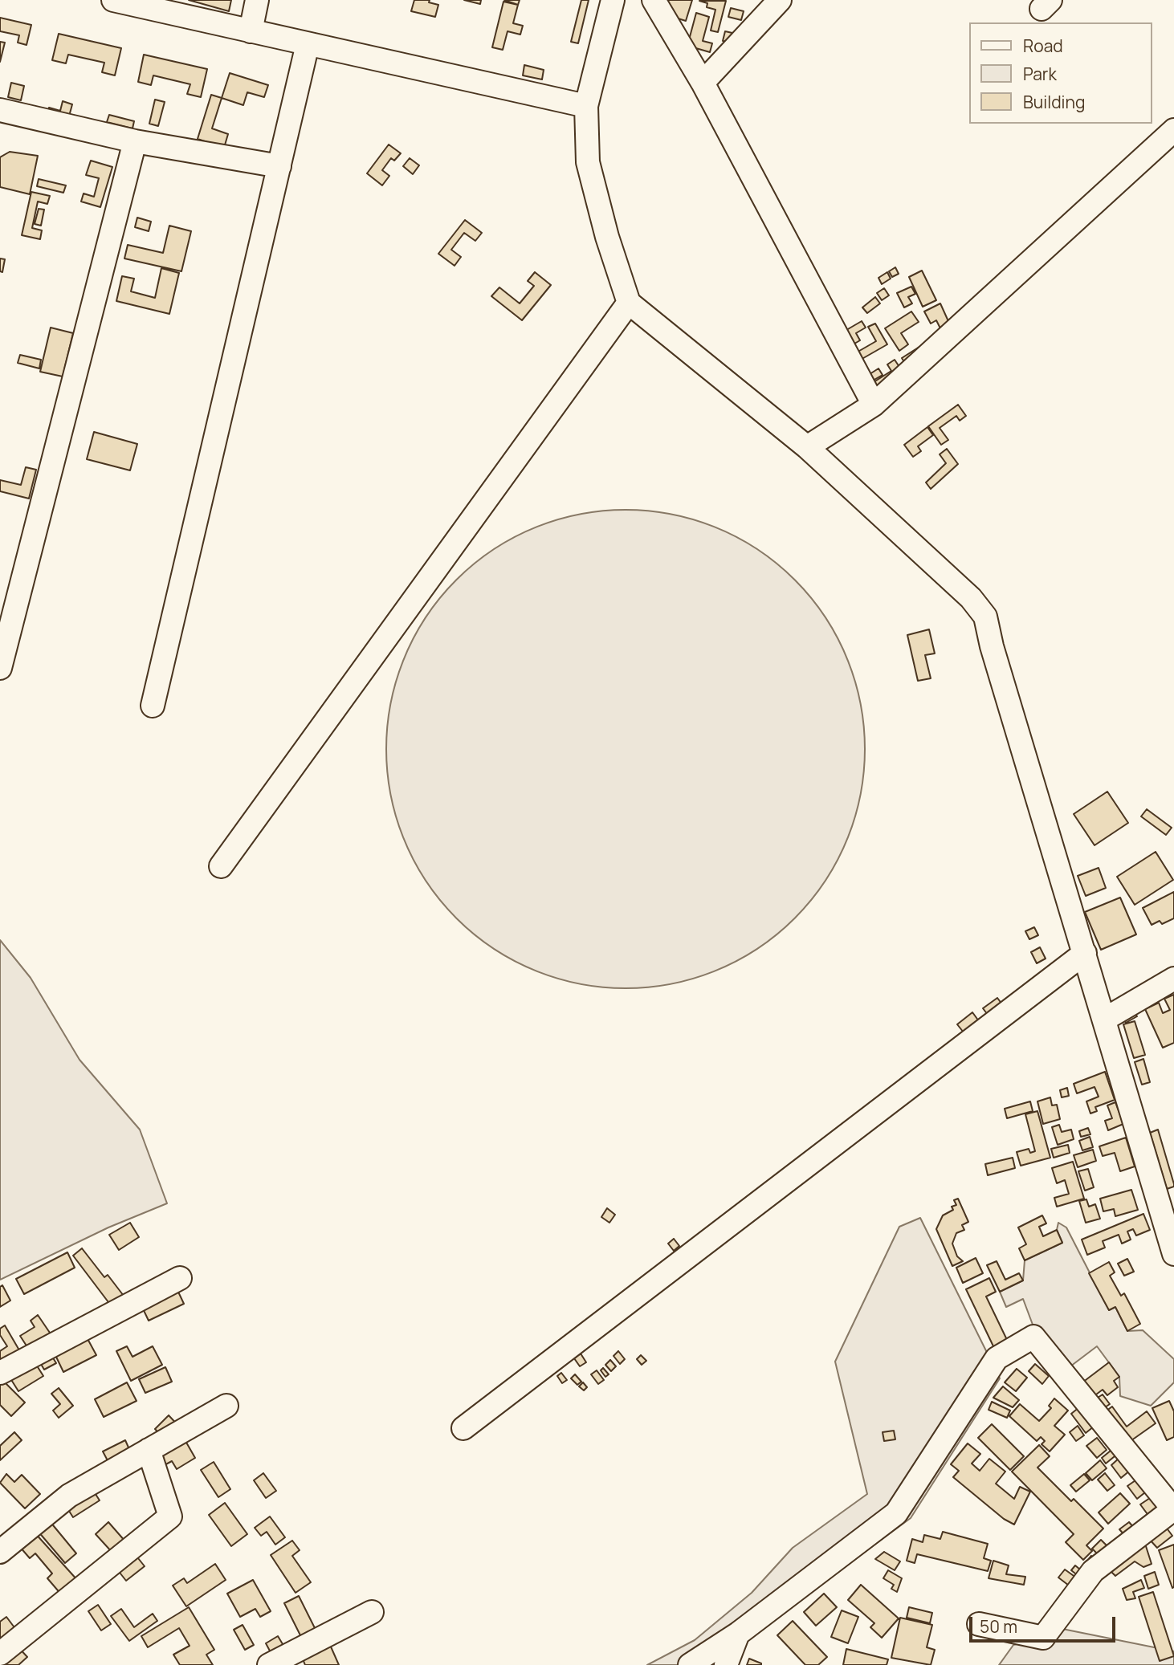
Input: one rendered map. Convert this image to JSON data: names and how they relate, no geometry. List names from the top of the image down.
{
  "legend": ["Road", "Park", "Building"],
  "scale_bar": "50 m"
}
